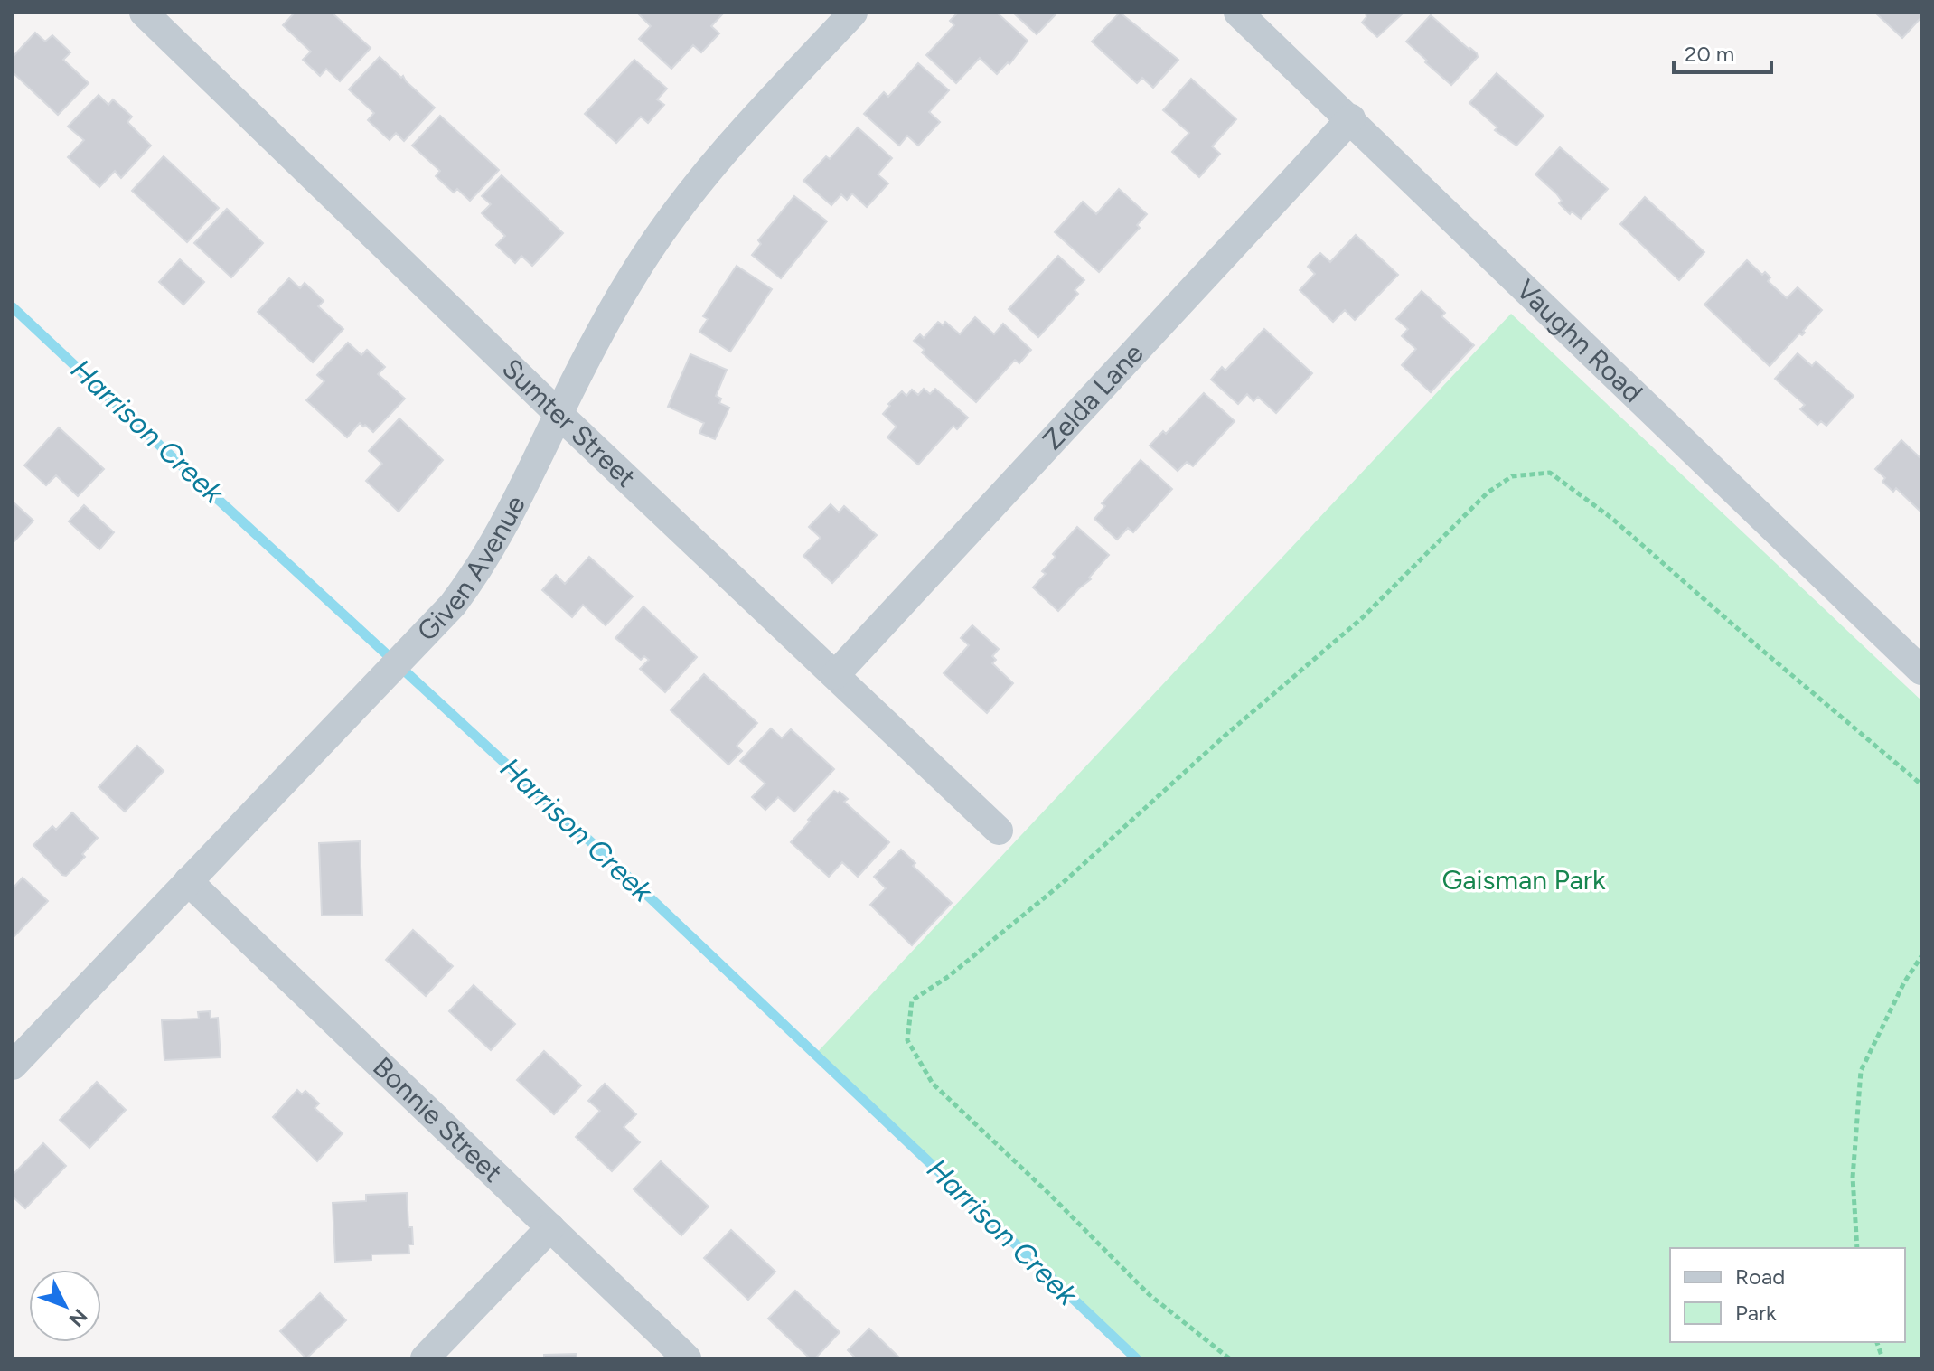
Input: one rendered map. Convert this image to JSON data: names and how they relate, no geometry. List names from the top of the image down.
{
  "streets": {
    "street": [
      "Vaughn Road",
      "Zelda Lane",
      "Sumter Street",
      "Given Avenue",
      "Bonnie Street"
    ]
  },
  "crossings": [
    ["Vaughn Road", "Zelda Lane"],
    ["Zelda Lane", "Sumter Street"],
    ["Sumter Street", "Given Avenue"],
    ["Given Avenue", "Bonnie Street"]
  ],
  "water": ["Harrison Creek"],
  "parks": ["Gaisman Park"],
  "legend": ["Road", "Park"],
  "scale_bar": "20 m",
  "north": "bottom right"
}
